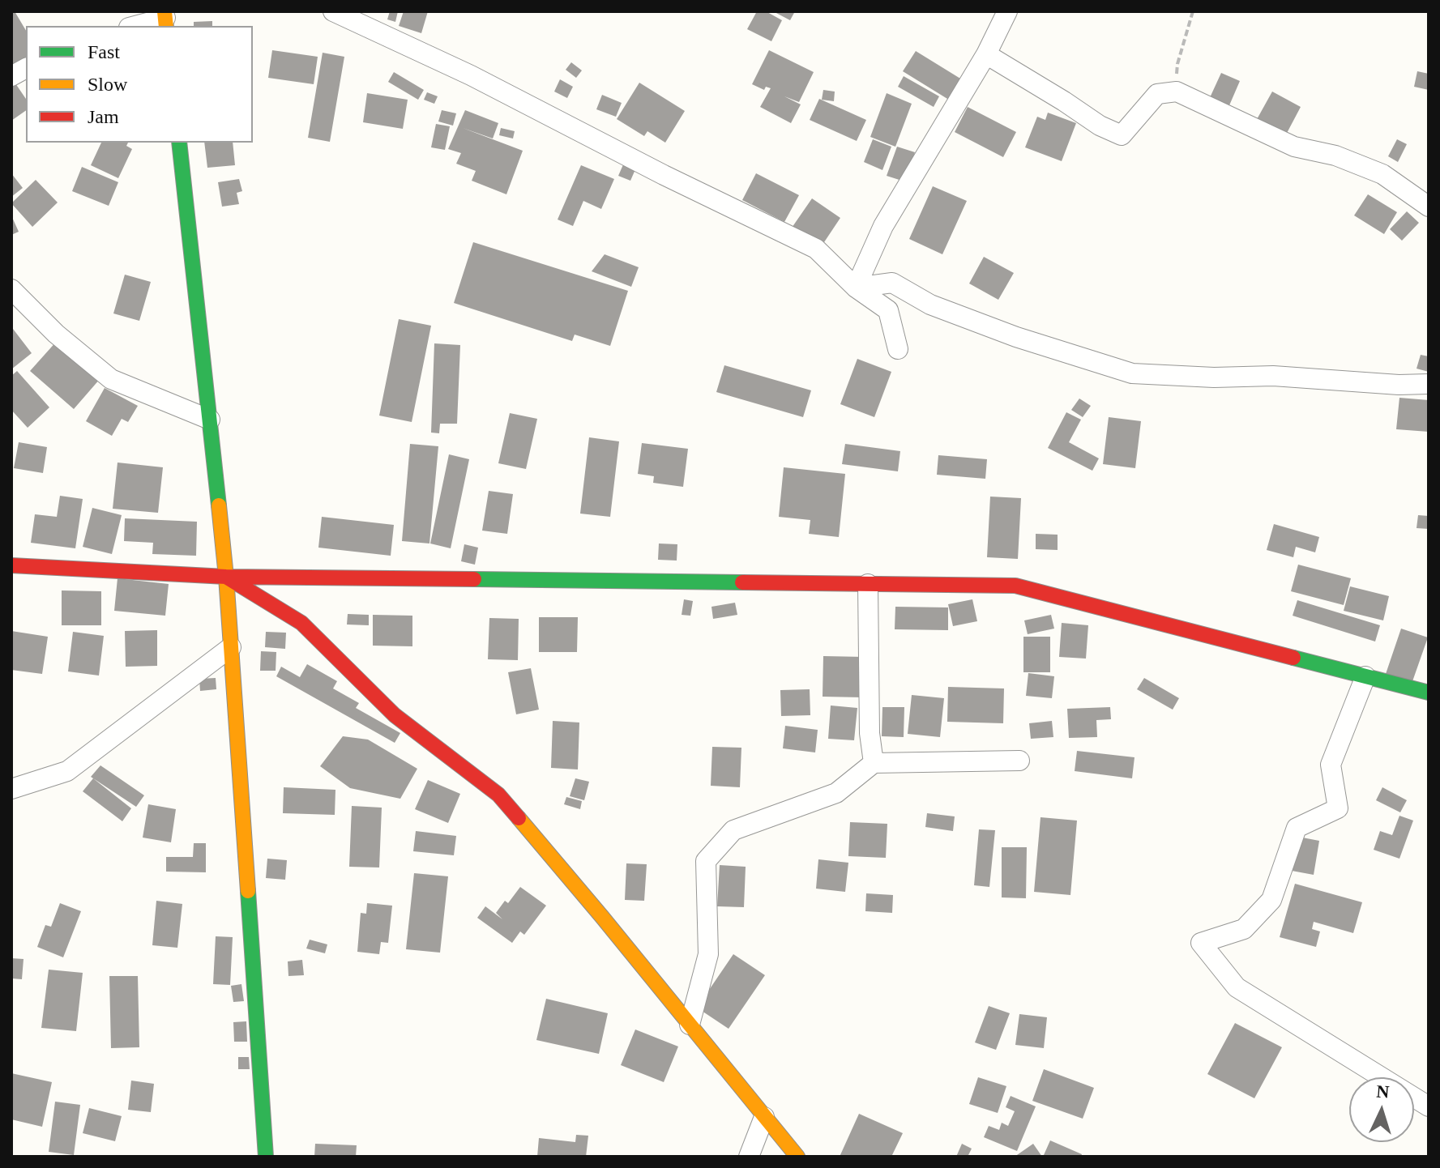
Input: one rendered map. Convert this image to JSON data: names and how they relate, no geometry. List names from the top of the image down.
{
  "legend": ["Fast", "Slow", "Jam"],
  "north": "top"
}
